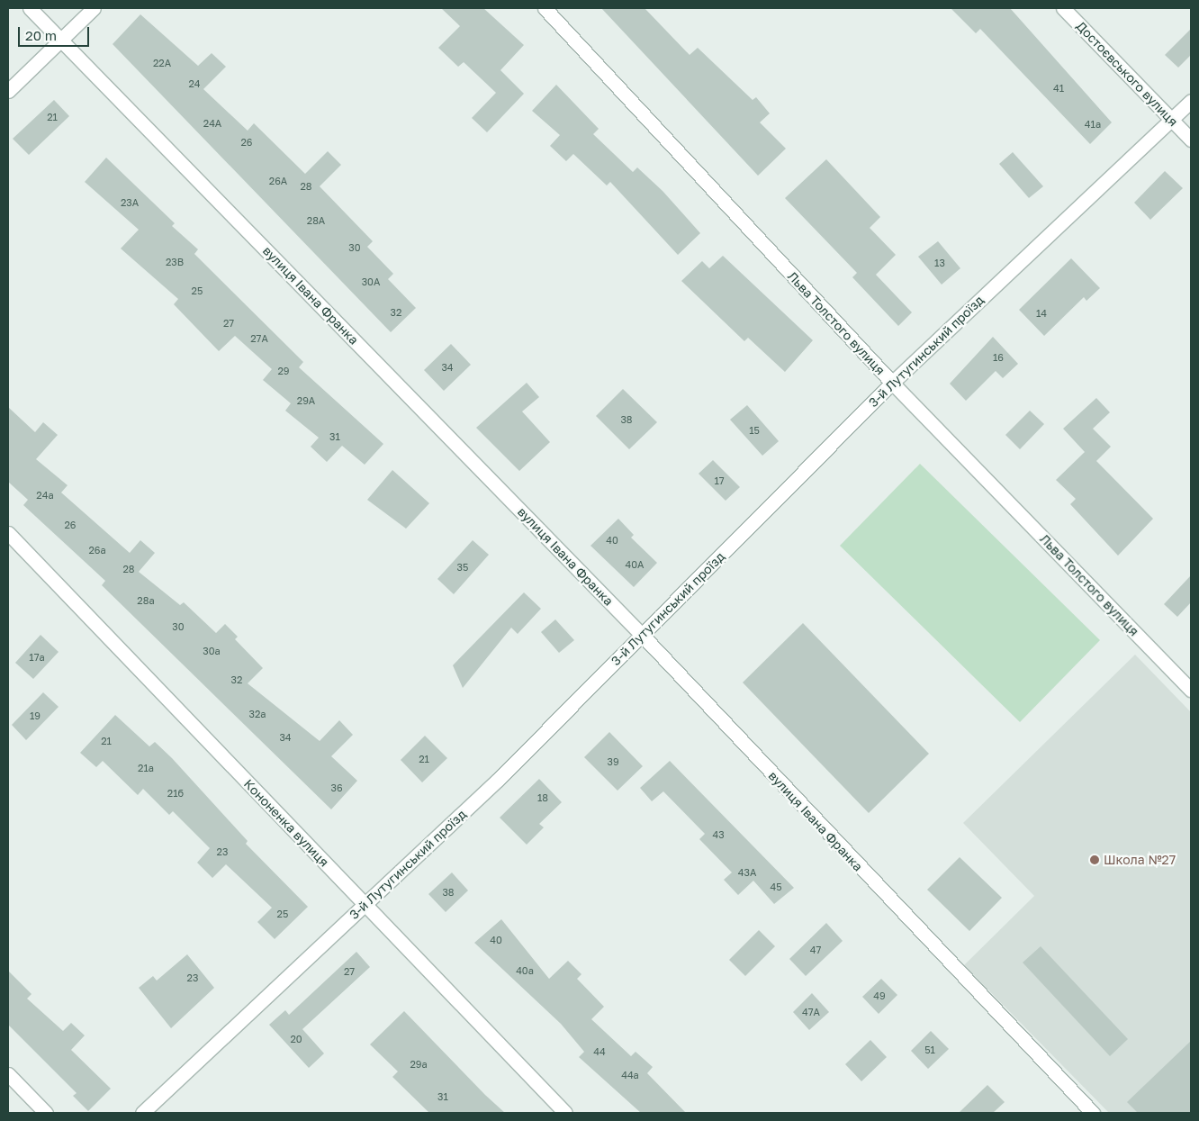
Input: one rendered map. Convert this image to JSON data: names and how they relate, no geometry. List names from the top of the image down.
{
  "streets": {
    "street": [
      "Достоєвського вулиця",
      "вулиця Івана Франка",
      "Льва Толстого вулиця",
      "3-й Лутугинський проїзд",
      "Кононенка вулиця"
    ]
  },
  "crossings": [
    ["Достоєвського вулиця", "3-й Лутугинський проїзд"],
    ["вулиця Івана Франка", "3-й Лутугинський проїзд"],
    ["Льва Толстого вулиця", "3-й Лутугинський проїзд"],
    ["3-й Лутугинський проїзд", "Кононенка вулиця"]
  ],
  "places": ["Школа №27"],
  "house_numbers": [
    "22А",
    "24",
    "41",
    "21",
    "24А",
    "41а",
    "26",
    "26А",
    "28",
    "23А",
    "28А",
    "30",
    "23В",
    "13",
    "30А",
    "25",
    "32",
    "14",
    "27",
    "27А",
    "16",
    "34",
    "29",
    "29А",
    "38",
    "15",
    "31",
    "17",
    "24а",
    "26",
    "40",
    "26а",
    "40А",
    "35",
    "28",
    "28а",
    "30",
    "30а",
    "17а",
    "32",
    "32а",
    "19",
    "34",
    "21",
    "21",
    "39",
    "21а",
    "36",
    "21б",
    "18",
    "43",
    "23",
    "43А",
    "45",
    "38",
    "25",
    "40",
    "47",
    "40а",
    "27",
    "23",
    "49",
    "47А",
    "20",
    "51",
    "44",
    "29а",
    "44а",
    "31"
  ],
  "scale_bar": "20 m"
}
